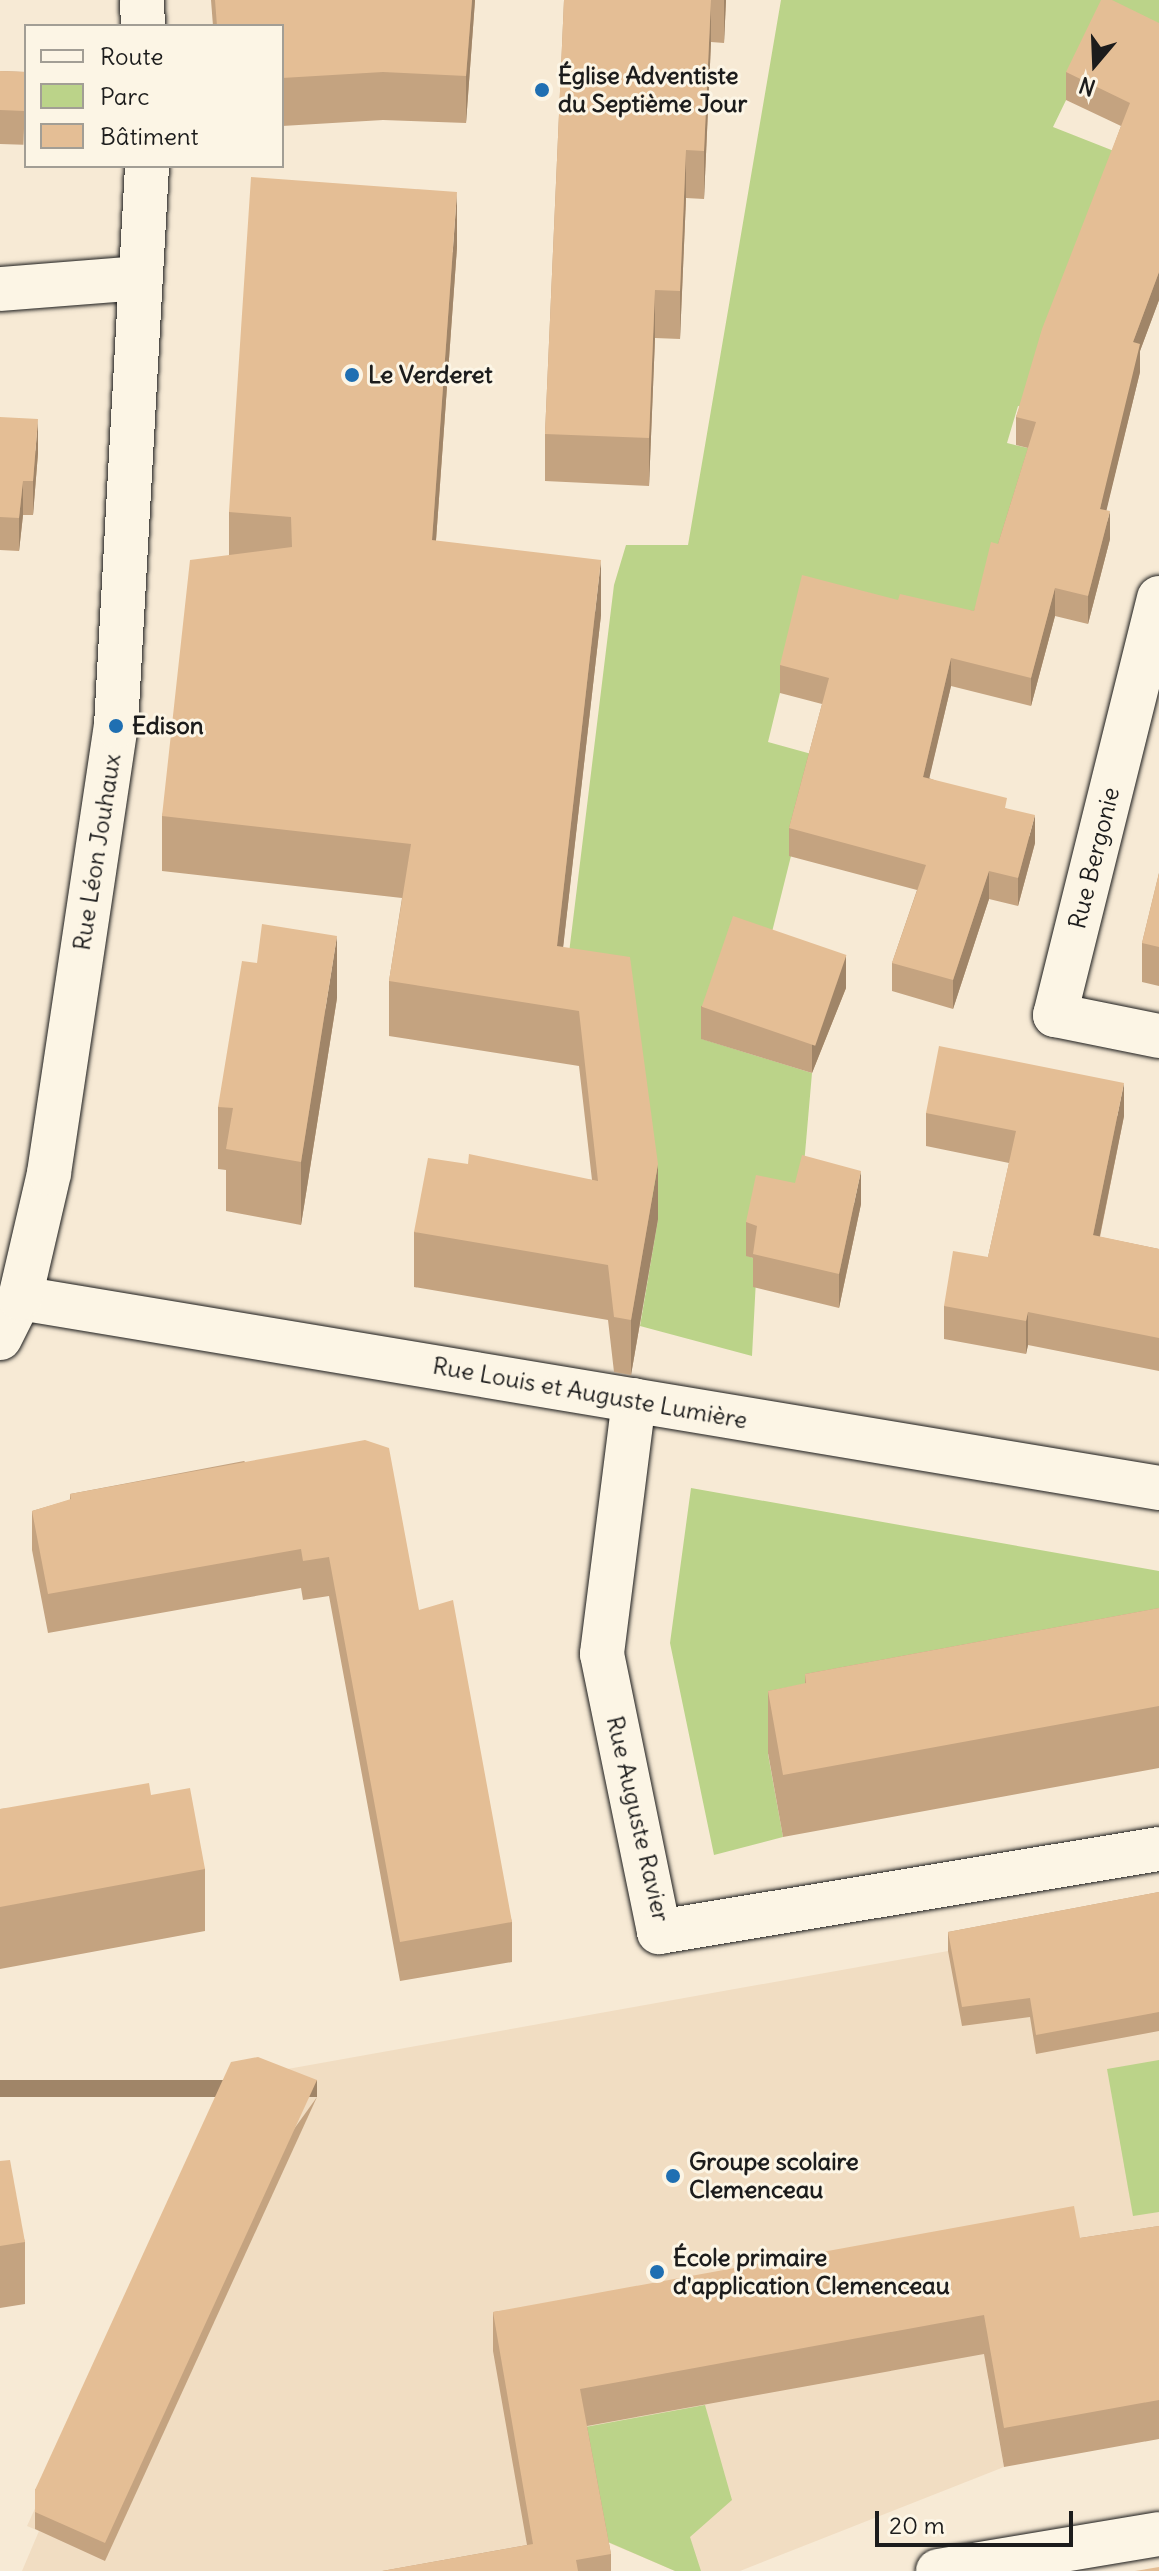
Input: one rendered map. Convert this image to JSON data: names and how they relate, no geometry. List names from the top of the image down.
{
  "streets": {
    "street": [
      "Rue Léon Jouhaux",
      "Rue Bergonie",
      "Rue Louis et Auguste Lumière",
      "Rue Auguste Ravier"
    ]
  },
  "crossings": [
    ["Rue Léon Jouhaux", "Rue Louis et Auguste Lumière"],
    ["Rue Louis et Auguste Lumière", "Rue Auguste Ravier"]
  ],
  "places": [
    "Église Adventiste du Septième Jour",
    "Le Verderet",
    "Edison",
    "Groupe scolaire Clemenceau",
    "École primaire d'application Clemenceau"
  ],
  "legend": ["Route", "Parc", "Bâtiment"],
  "scale_bar": "20 m",
  "north": "bottom"
}
